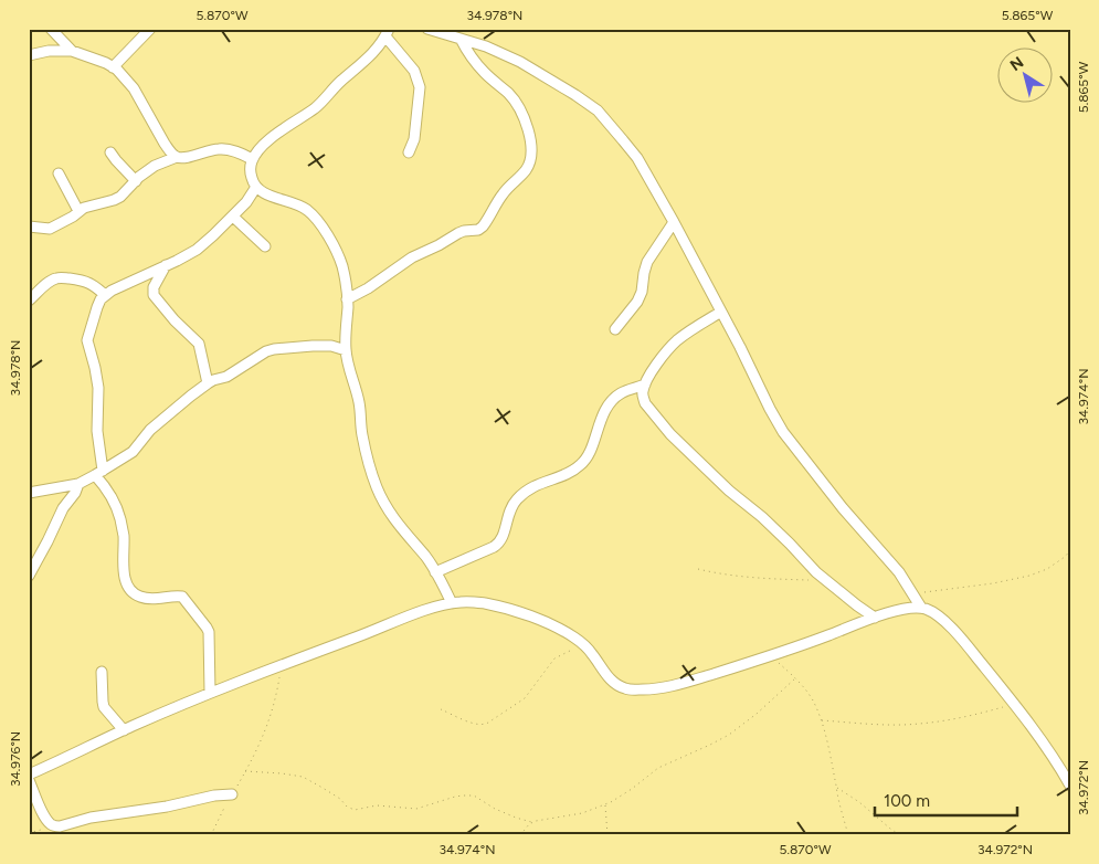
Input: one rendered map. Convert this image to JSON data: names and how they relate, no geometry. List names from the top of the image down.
{
  "scale_bar": "100 m",
  "north": "top left",
  "coordinates": [
    "5.870°W",
    "34.978°N",
    "5.865°W",
    "34.974°N",
    "34.976°N",
    "34.972°N"
  ]
}
